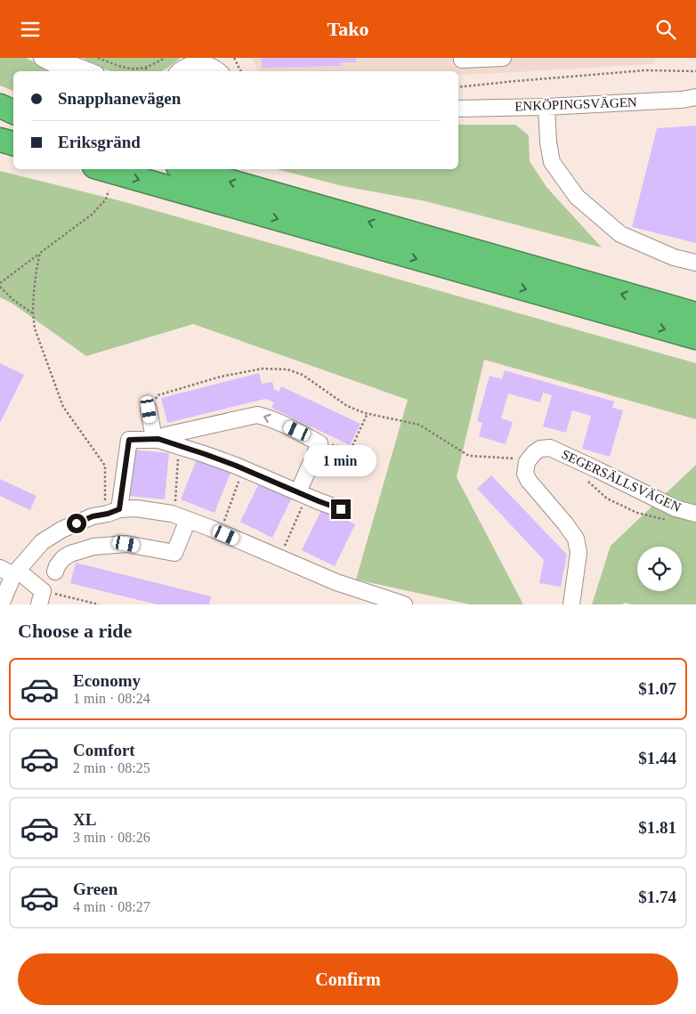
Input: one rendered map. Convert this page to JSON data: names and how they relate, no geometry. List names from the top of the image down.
{
  "streets": {
    "street": ["ENKÖPINGSVÄGEN", "SEGERSÄLLSVÄGEN"]
  },
  "page": {
    "header": "Tako",
    "banner": ["Snapphanevägen", "Eriksgränd"],
    "bubble": "1 min",
    "heading": "Choose a ride",
    "list": [
      {
        "name": "Economy",
        "note": "1 min · 08:24",
        "value": "$1.07"
      },
      {
        "name": "Comfort",
        "note": "2 min · 08:25",
        "value": "$1.44"
      },
      {
        "name": "XL",
        "note": "3 min · 08:26",
        "value": "$1.81"
      },
      {
        "name": "Green",
        "note": "4 min · 08:27",
        "value": "$1.74"
      }
    ],
    "buttons": "Confirm"
  }
}
